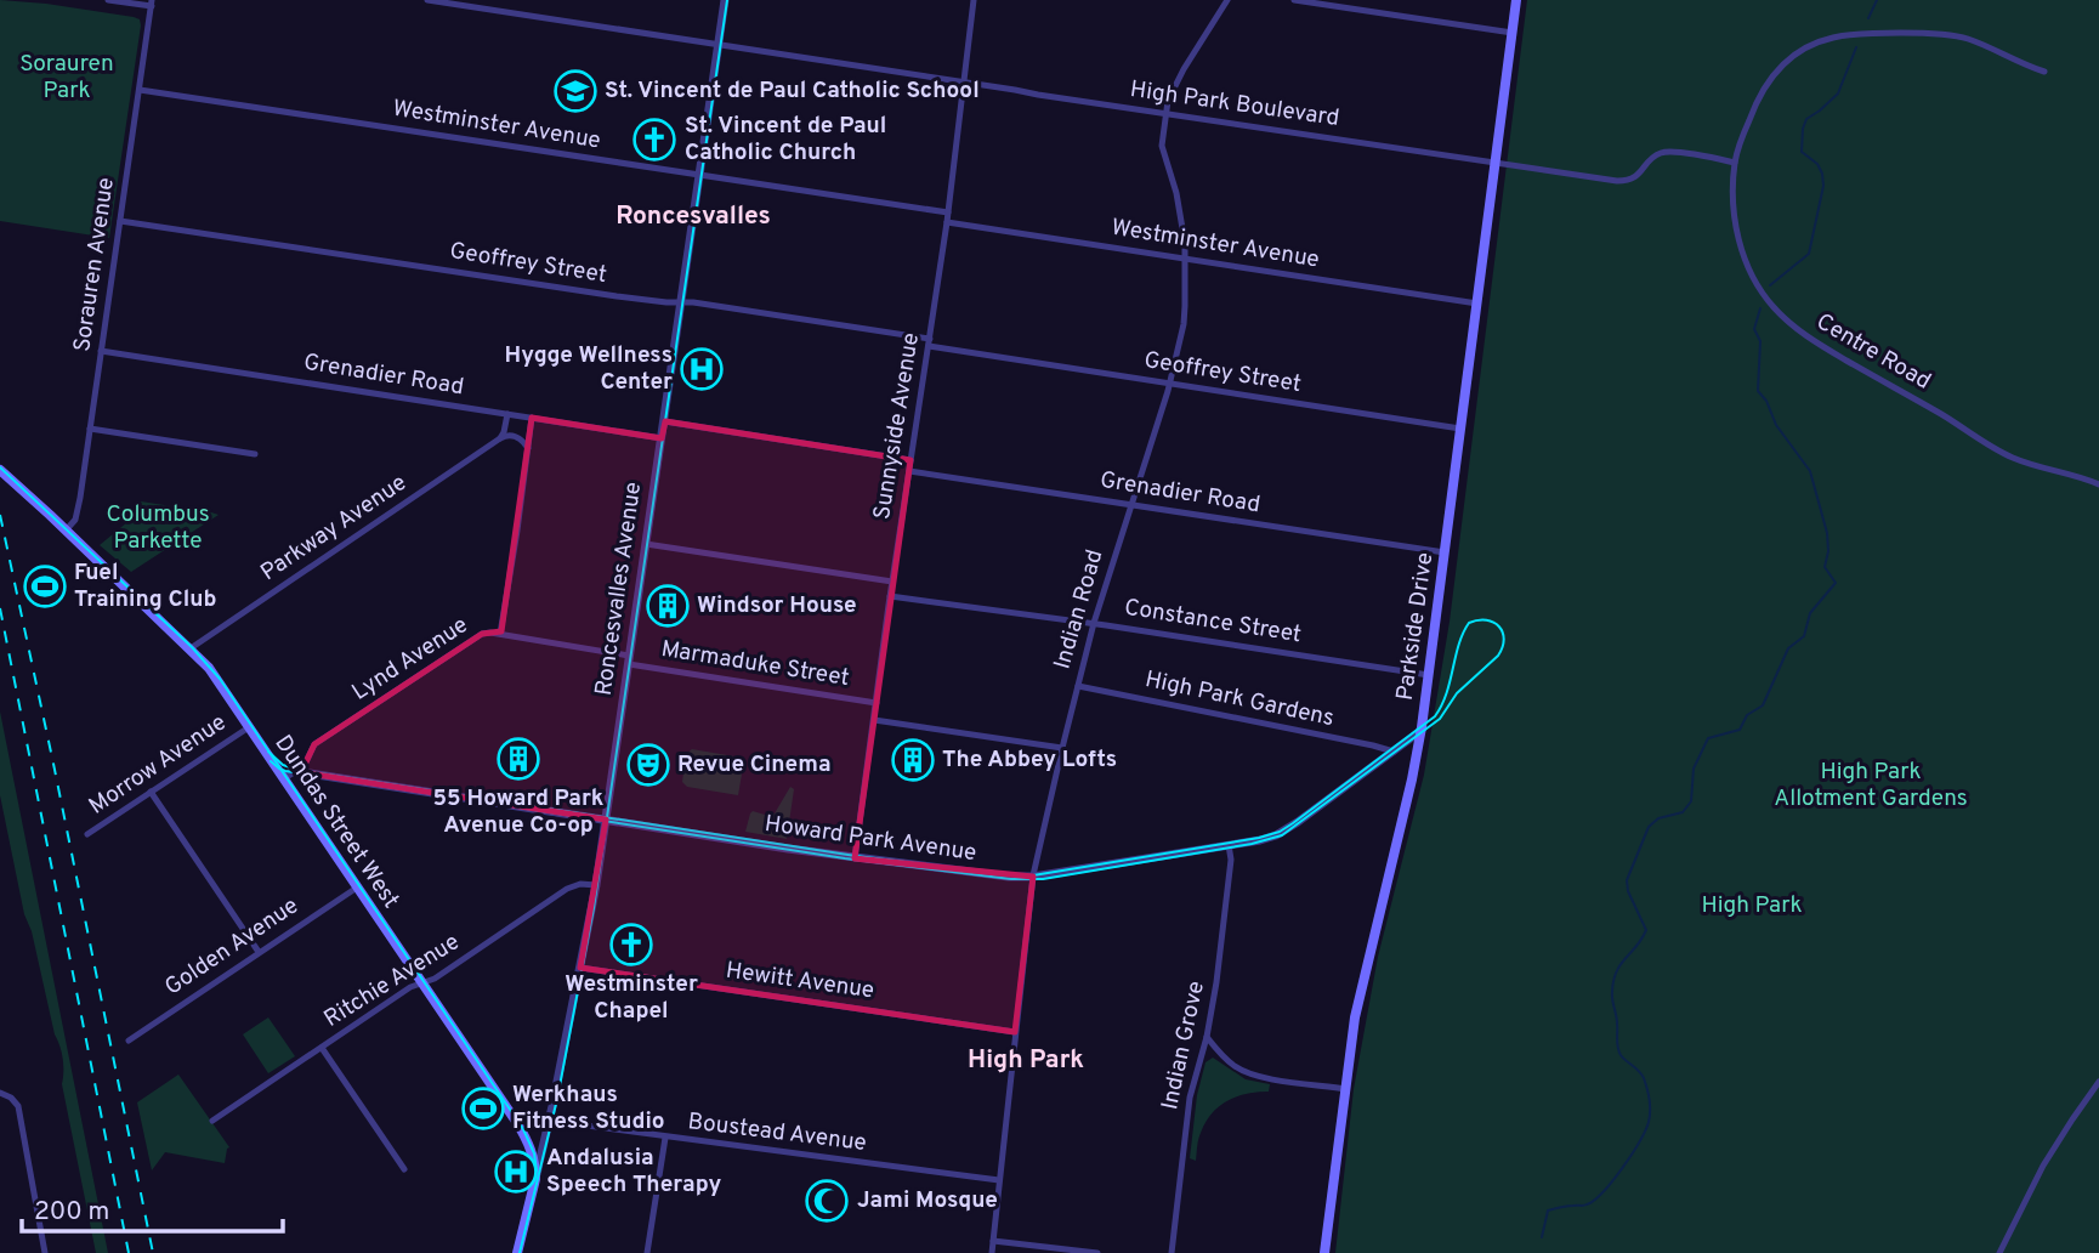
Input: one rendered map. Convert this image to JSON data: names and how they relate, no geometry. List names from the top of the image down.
{
  "streets": {
    "main road": ["Parkside Drive", "Dundas Street West"],
    "street": [
      "High Park Boulevard",
      "Westminster Avenue",
      "Geoffrey Street",
      "Sorauren Avenue",
      "Centre Road",
      "Grenadier Road",
      "Sunnyside Avenue",
      "Parkway Avenue",
      "Roncesvalles Avenue",
      "Indian Road",
      "Constance Street",
      "Lynd Avenue",
      "Marmaduke Street",
      "High Park Gardens",
      "Morrow Avenue",
      "Howard Park Avenue",
      "Golden Avenue",
      "Ritchie Avenue",
      "Hewitt Avenue",
      "Indian Grove",
      "Boustead Avenue"
    ]
  },
  "crossings": [
    ["High Park Boulevard", "Centre Road"],
    ["High Park Boulevard", "Sunnyside Avenue"],
    ["High Park Boulevard", "Roncesvalles Avenue"],
    ["High Park Boulevard", "Indian Road"],
    ["High Park Boulevard", "Parkside Drive"],
    ["Westminster Avenue", "Sorauren Avenue"],
    ["Westminster Avenue", "Sunnyside Avenue"],
    ["Westminster Avenue", "Roncesvalles Avenue"],
    ["Westminster Avenue", "Indian Road"],
    ["Westminster Avenue", "Parkside Drive"],
    ["Geoffrey Street", "Sorauren Avenue"],
    ["Geoffrey Street", "Sunnyside Avenue"],
    ["Geoffrey Street", "Roncesvalles Avenue"],
    ["Geoffrey Street", "Indian Road"],
    ["Geoffrey Street", "Parkside Drive"],
    ["Sorauren Avenue", "Grenadier Road"],
    ["Sorauren Avenue", "Dundas Street West"],
    ["Grenadier Road", "Sunnyside Avenue"],
    ["Grenadier Road", "Roncesvalles Avenue"],
    ["Grenadier Road", "Indian Road"],
    ["Grenadier Road", "Parkside Drive"],
    ["Grenadier Road", "Lynd Avenue"],
    ["Sunnyside Avenue", "Constance Street"],
    ["Sunnyside Avenue", "Marmaduke Street"],
    ["Sunnyside Avenue", "Howard Park Avenue"],
    ["Parkway Avenue", "Dundas Street West"],
    ["Roncesvalles Avenue", "Marmaduke Street"],
    ["Roncesvalles Avenue", "Dundas Street West"],
    ["Roncesvalles Avenue", "Howard Park Avenue"],
    ["Roncesvalles Avenue", "Ritchie Avenue"],
    ["Roncesvalles Avenue", "Hewitt Avenue"],
    ["Roncesvalles Avenue", "Boustead Avenue"],
    ["Indian Road", "Constance Street"],
    ["Indian Road", "High Park Gardens"],
    ["Indian Road", "Howard Park Avenue"],
    ["Indian Road", "Hewitt Avenue"],
    ["Indian Road", "Boustead Avenue"],
    ["Constance Street", "Parkside Drive"],
    ["Parkside Drive", "Howard Park Avenue"],
    ["Lynd Avenue", "Marmaduke Street"],
    ["Lynd Avenue", "Howard Park Avenue"],
    ["High Park Gardens", "Howard Park Avenue"],
    ["Morrow Avenue", "Dundas Street West"],
    ["Dundas Street West", "Howard Park Avenue"],
    ["Dundas Street West", "Golden Avenue"],
    ["Dundas Street West", "Ritchie Avenue"],
    ["Howard Park Avenue", "Indian Grove"]
  ],
  "districts": ["Roncesvalles", "High Park"],
  "parks": [
    "Sorauren Park",
    "Columbus Parkette",
    "High Park Allotment Gardens",
    "High Park"
  ],
  "places": {
    "school or university": ["St. Vincent de Paul Catholic School"],
    "church": ["St. Vincent de Paul Catholic Church", "Westminster Chapel"],
    "hospital": ["Hygge Wellness Center", "Andalusia Speech Therapy"],
    "sports": ["Fuel Training Club", "Werkhaus Fitness Studio"],
    "building": ["Windsor House", "55 Howard Park Avenue Co-op", "The Abbey Lofts"],
    "theatre": ["Revue Cinema"],
    "mosque": ["Jami Mosque"]
  },
  "scale_bar": "200 m"
}
